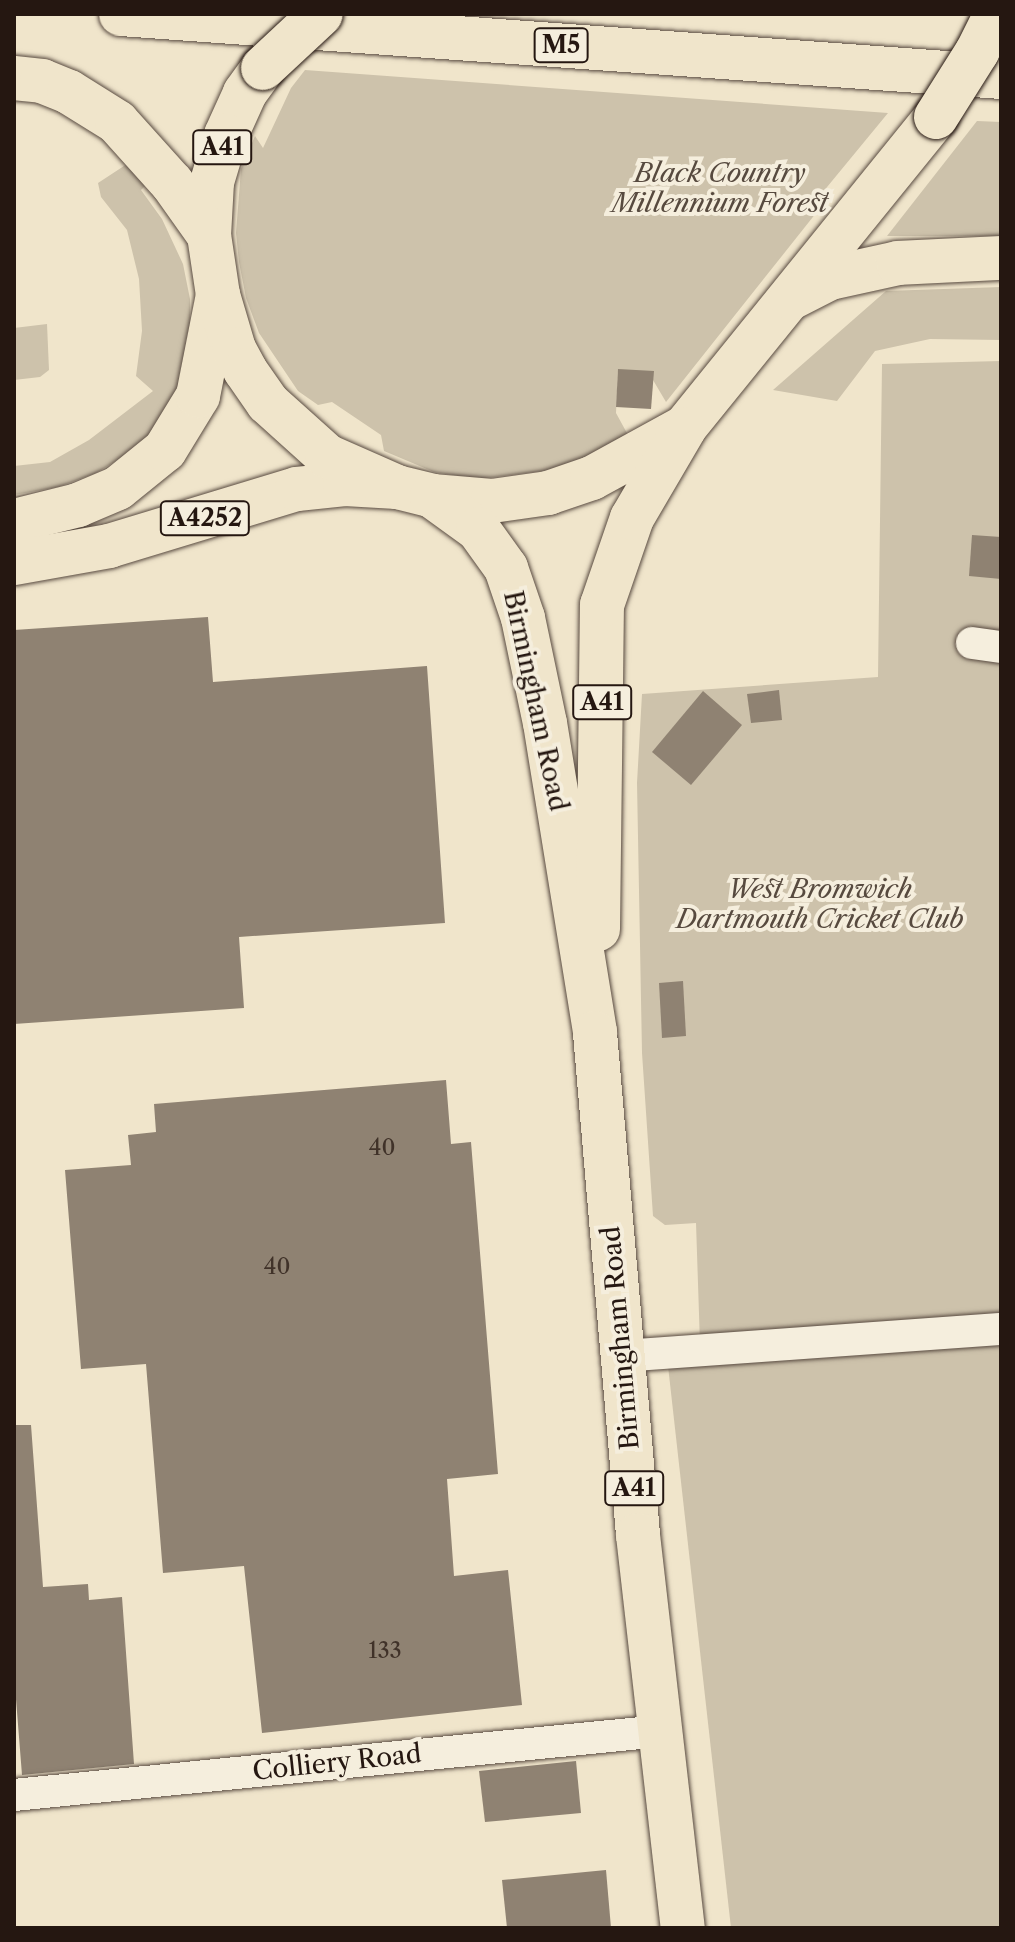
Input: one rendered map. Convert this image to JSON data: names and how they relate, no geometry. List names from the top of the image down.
{
  "streets": {
    "main road": [
      "M5",
      "A41",
      "A4252",
      "Birmingham Road"
    ],
    "street": ["Colliery Road"]
  },
  "crossings": [
    ["A41", "A4252"],
    ["A41", "Birmingham Road"],
    ["A4252", "Birmingham Road"],
    ["Birmingham Road", "Colliery Road"]
  ],
  "parks": ["Black Country Millennium Forest", "West Bromwich Dartmouth Cricket Club"],
  "house_numbers": ["40", "40", "133"]
}
